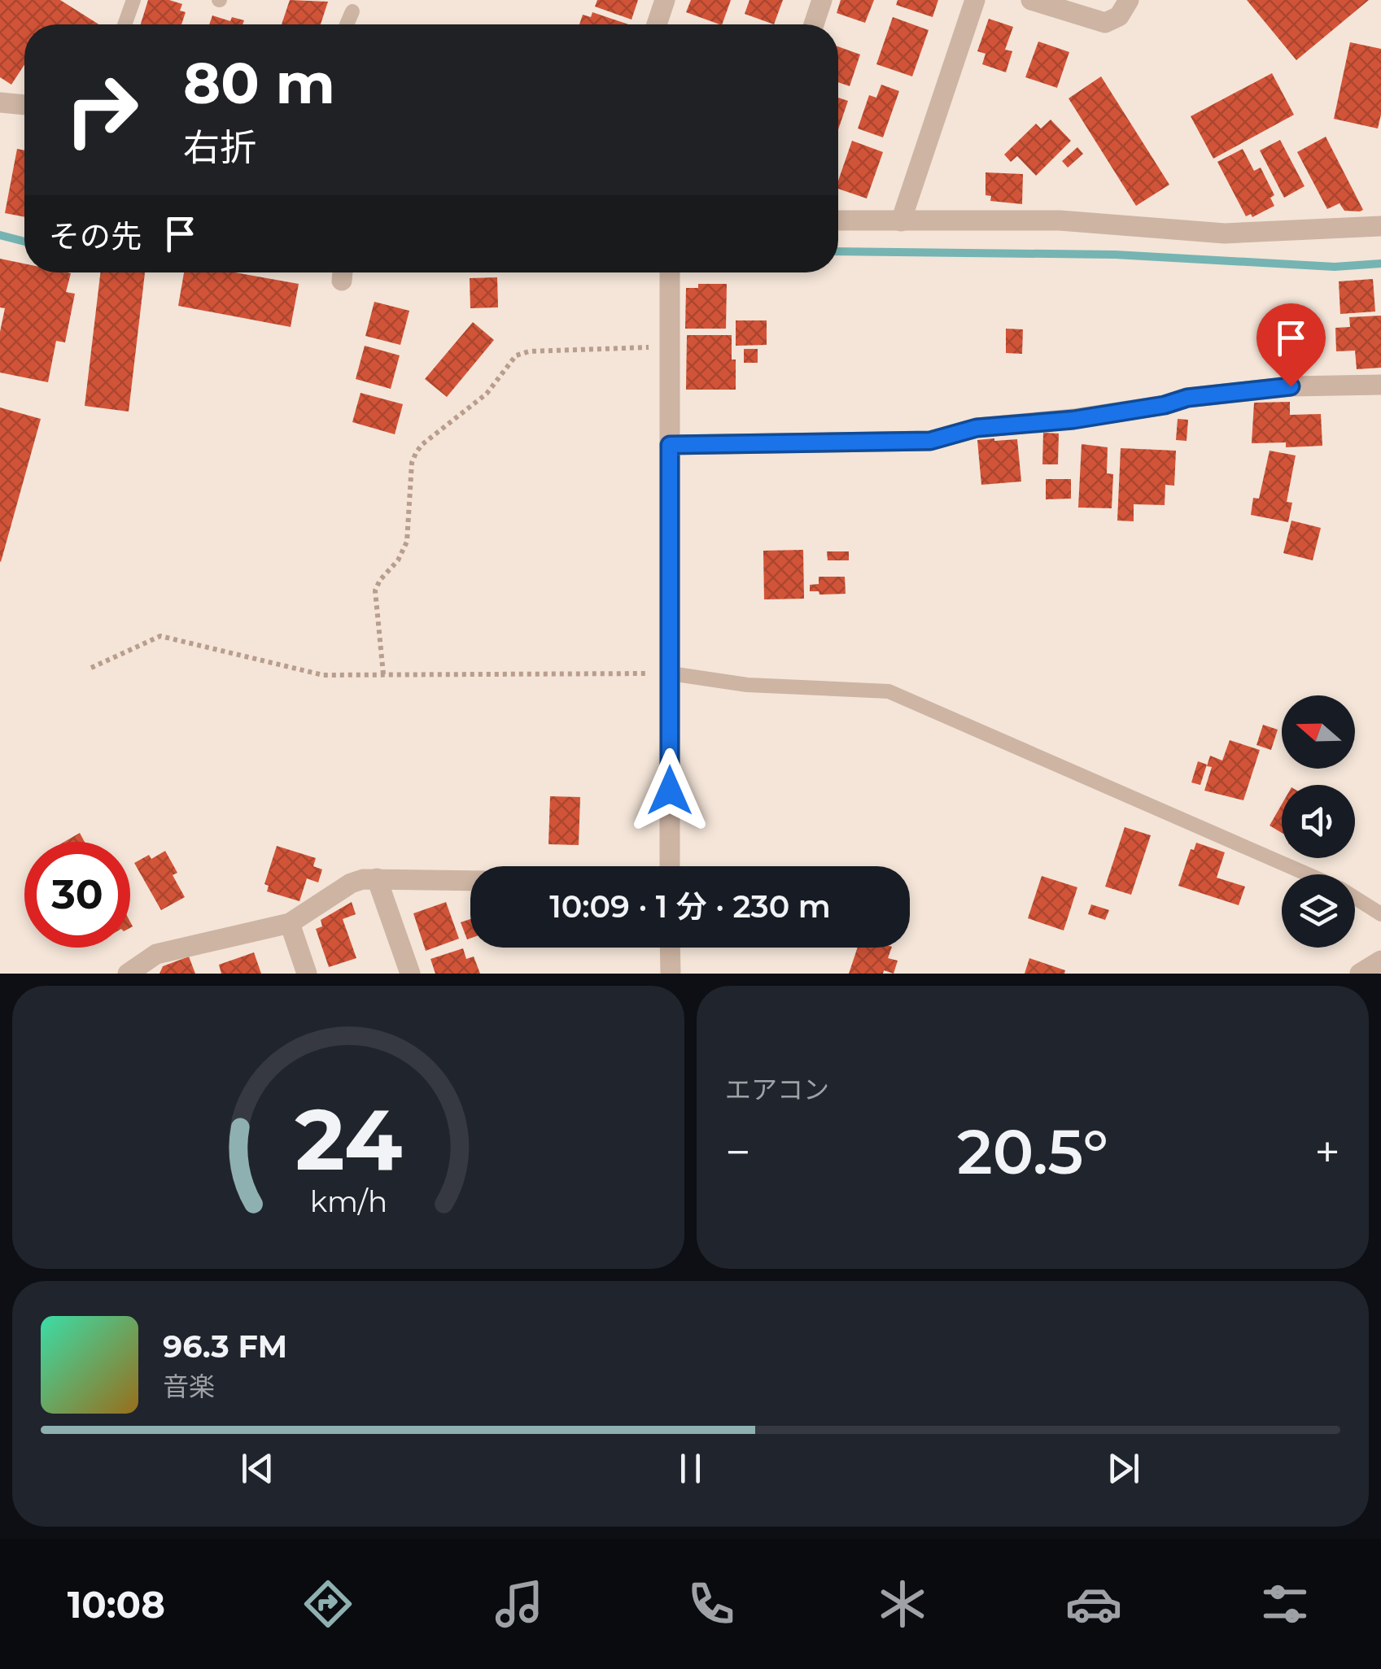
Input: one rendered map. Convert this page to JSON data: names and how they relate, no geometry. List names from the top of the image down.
{
  "north": "left",
  "page": {
    "turn": ["80 m", "右折"],
    "then": "その先",
    "limit": "30",
    "trip": "10:09 · 1 分 · 230 m",
    "tile": "エアコン",
    "heat": ["−", "20.5°", "+"],
    "song": ["96.3 FM", "音楽"],
    "tabs": "10:08",
    "gauge": ["24", "km/h"]
  }
}
